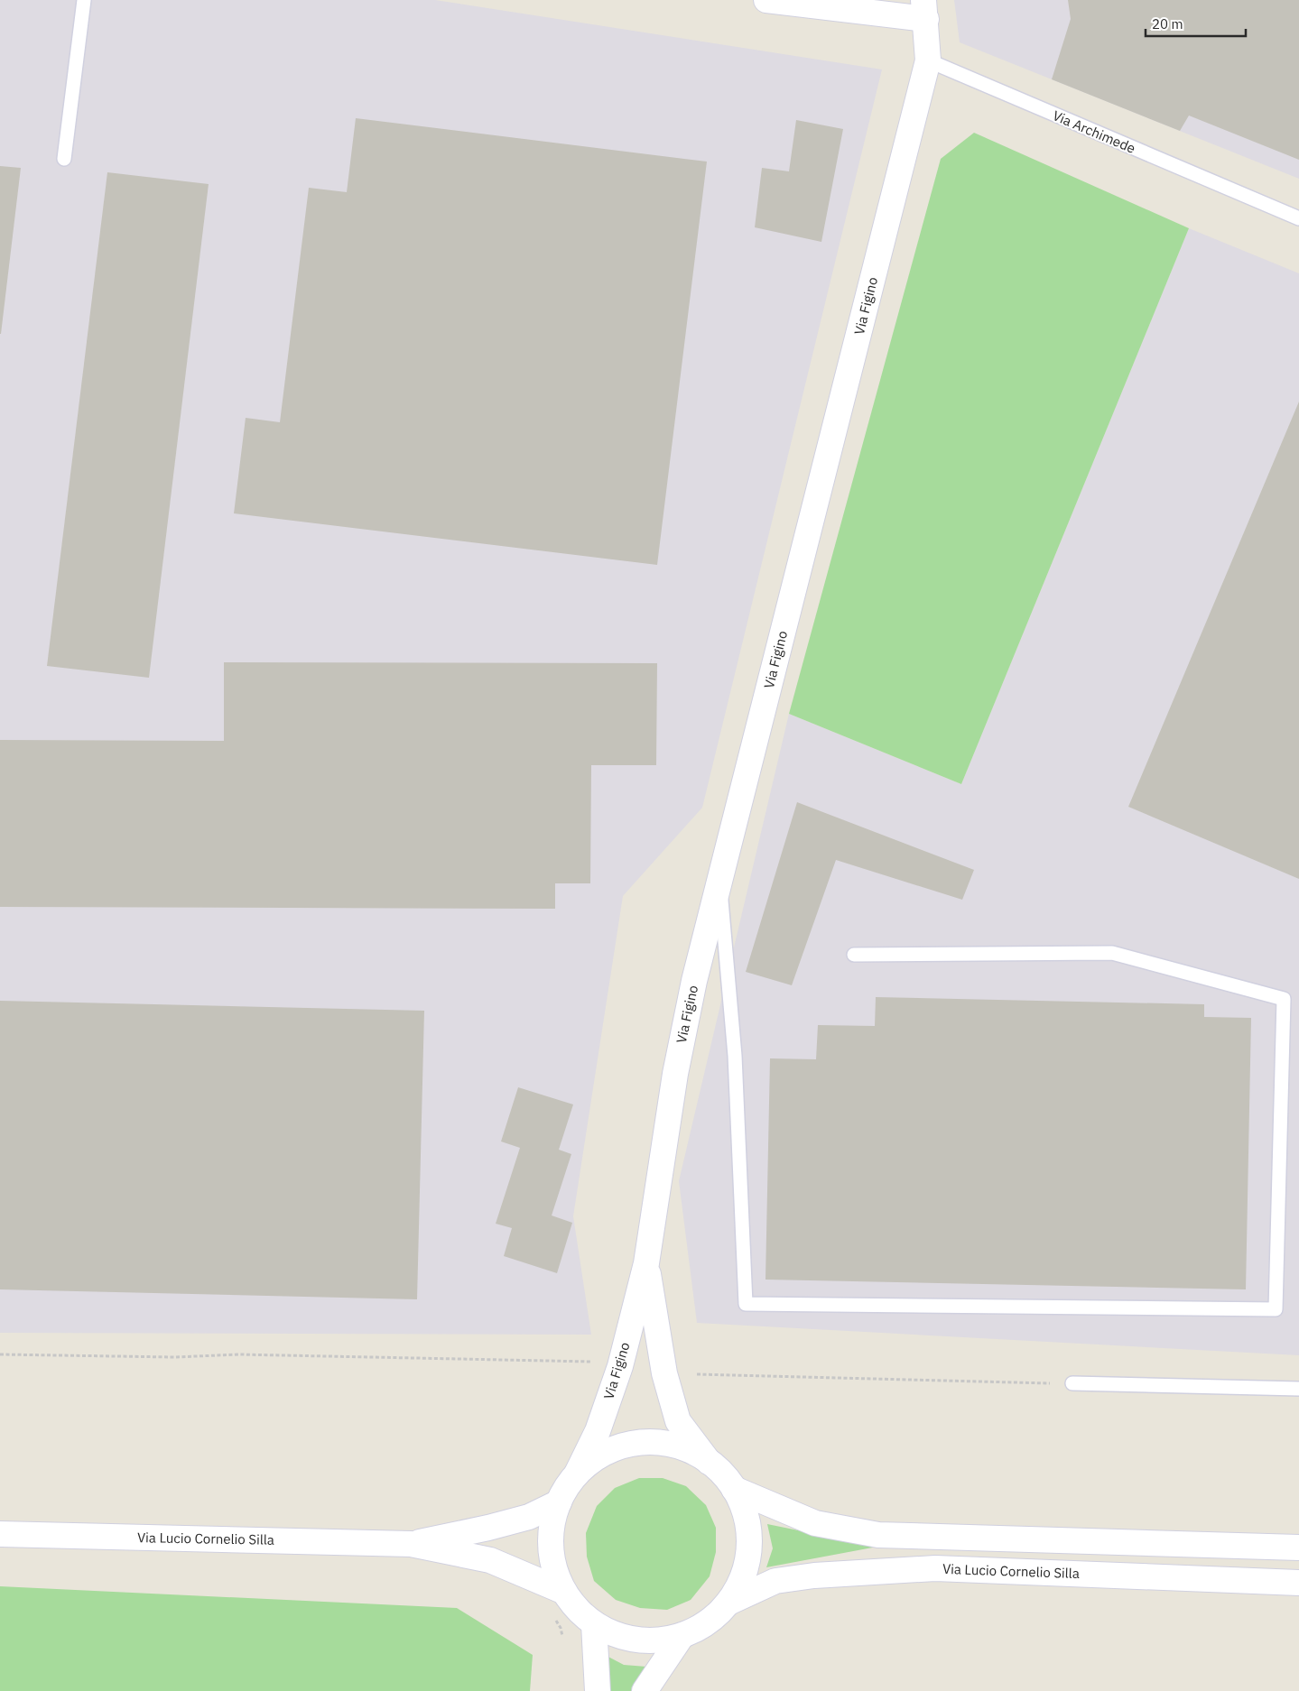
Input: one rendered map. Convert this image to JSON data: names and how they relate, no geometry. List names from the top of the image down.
{
  "streets": {
    "street": ["Via Figino", "Via Lucio Cornelio Silla"],
    "lane": ["Via Archimede"]
  },
  "crossings": [
    ["Via Archimede", "Via Figino"],
    ["Via Figino", "Via Lucio Cornelio Silla"]
  ],
  "scale_bar": "20 m"
}
